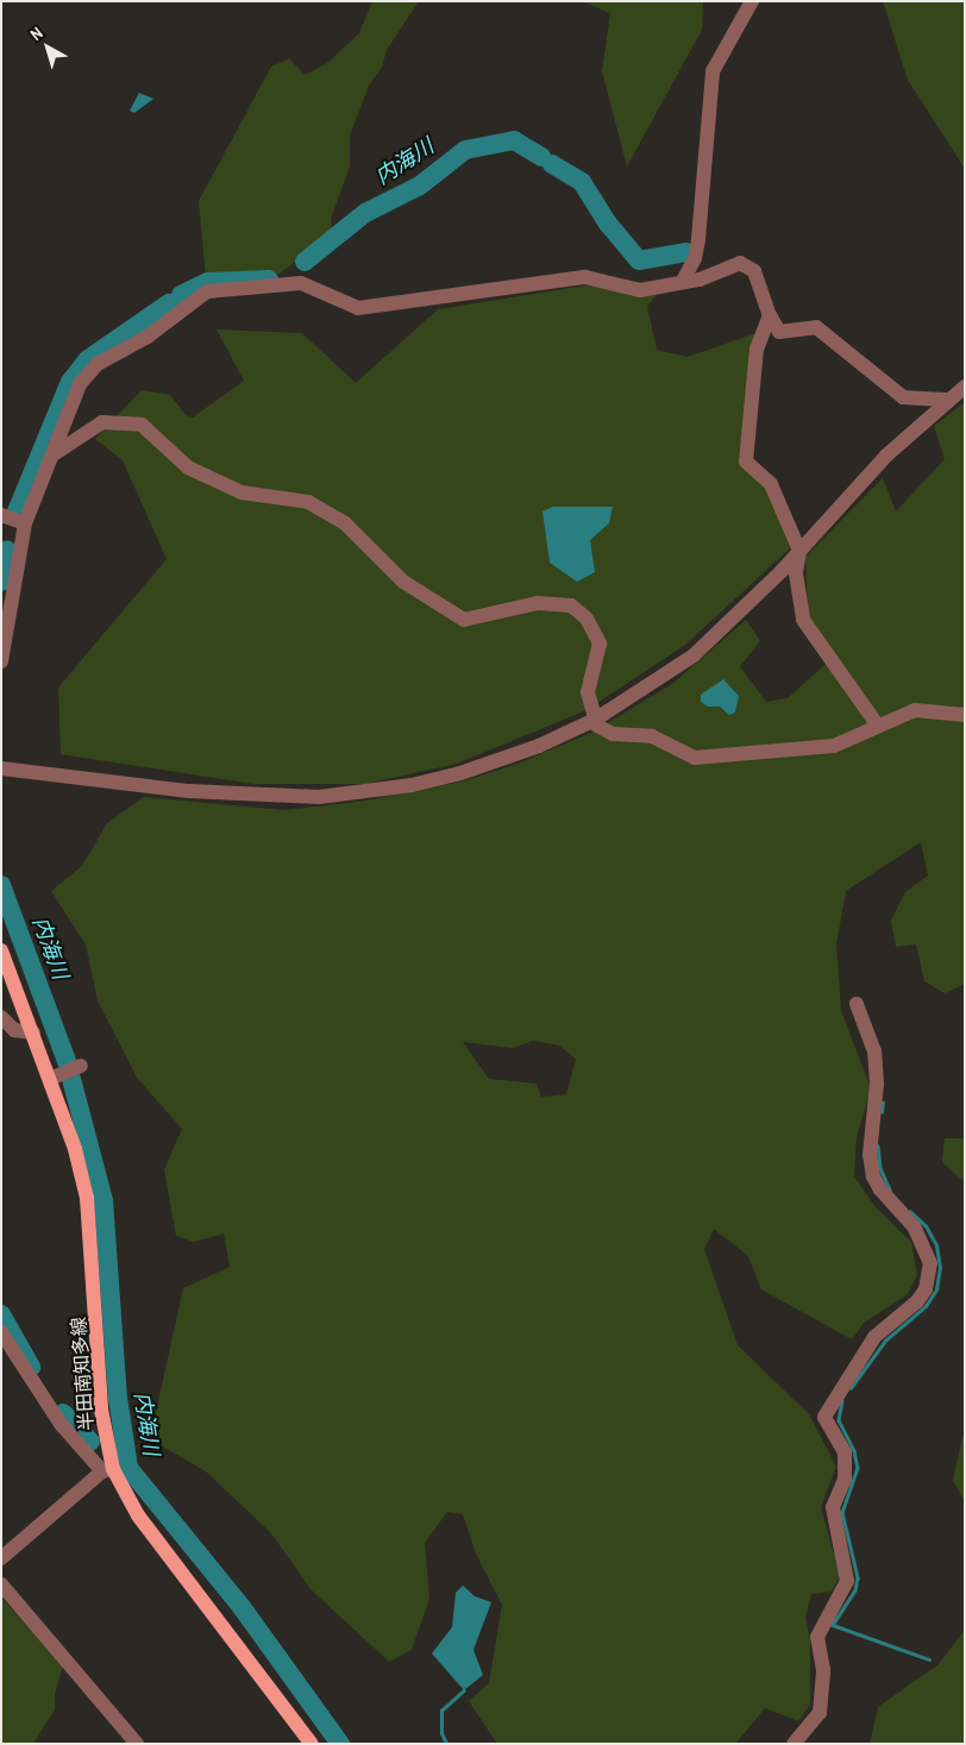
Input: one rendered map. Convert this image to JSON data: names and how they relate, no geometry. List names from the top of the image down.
{
  "streets": {
    "main road": ["半田南知多線"]
  },
  "water": ["内海川"],
  "north": "top left"
}
